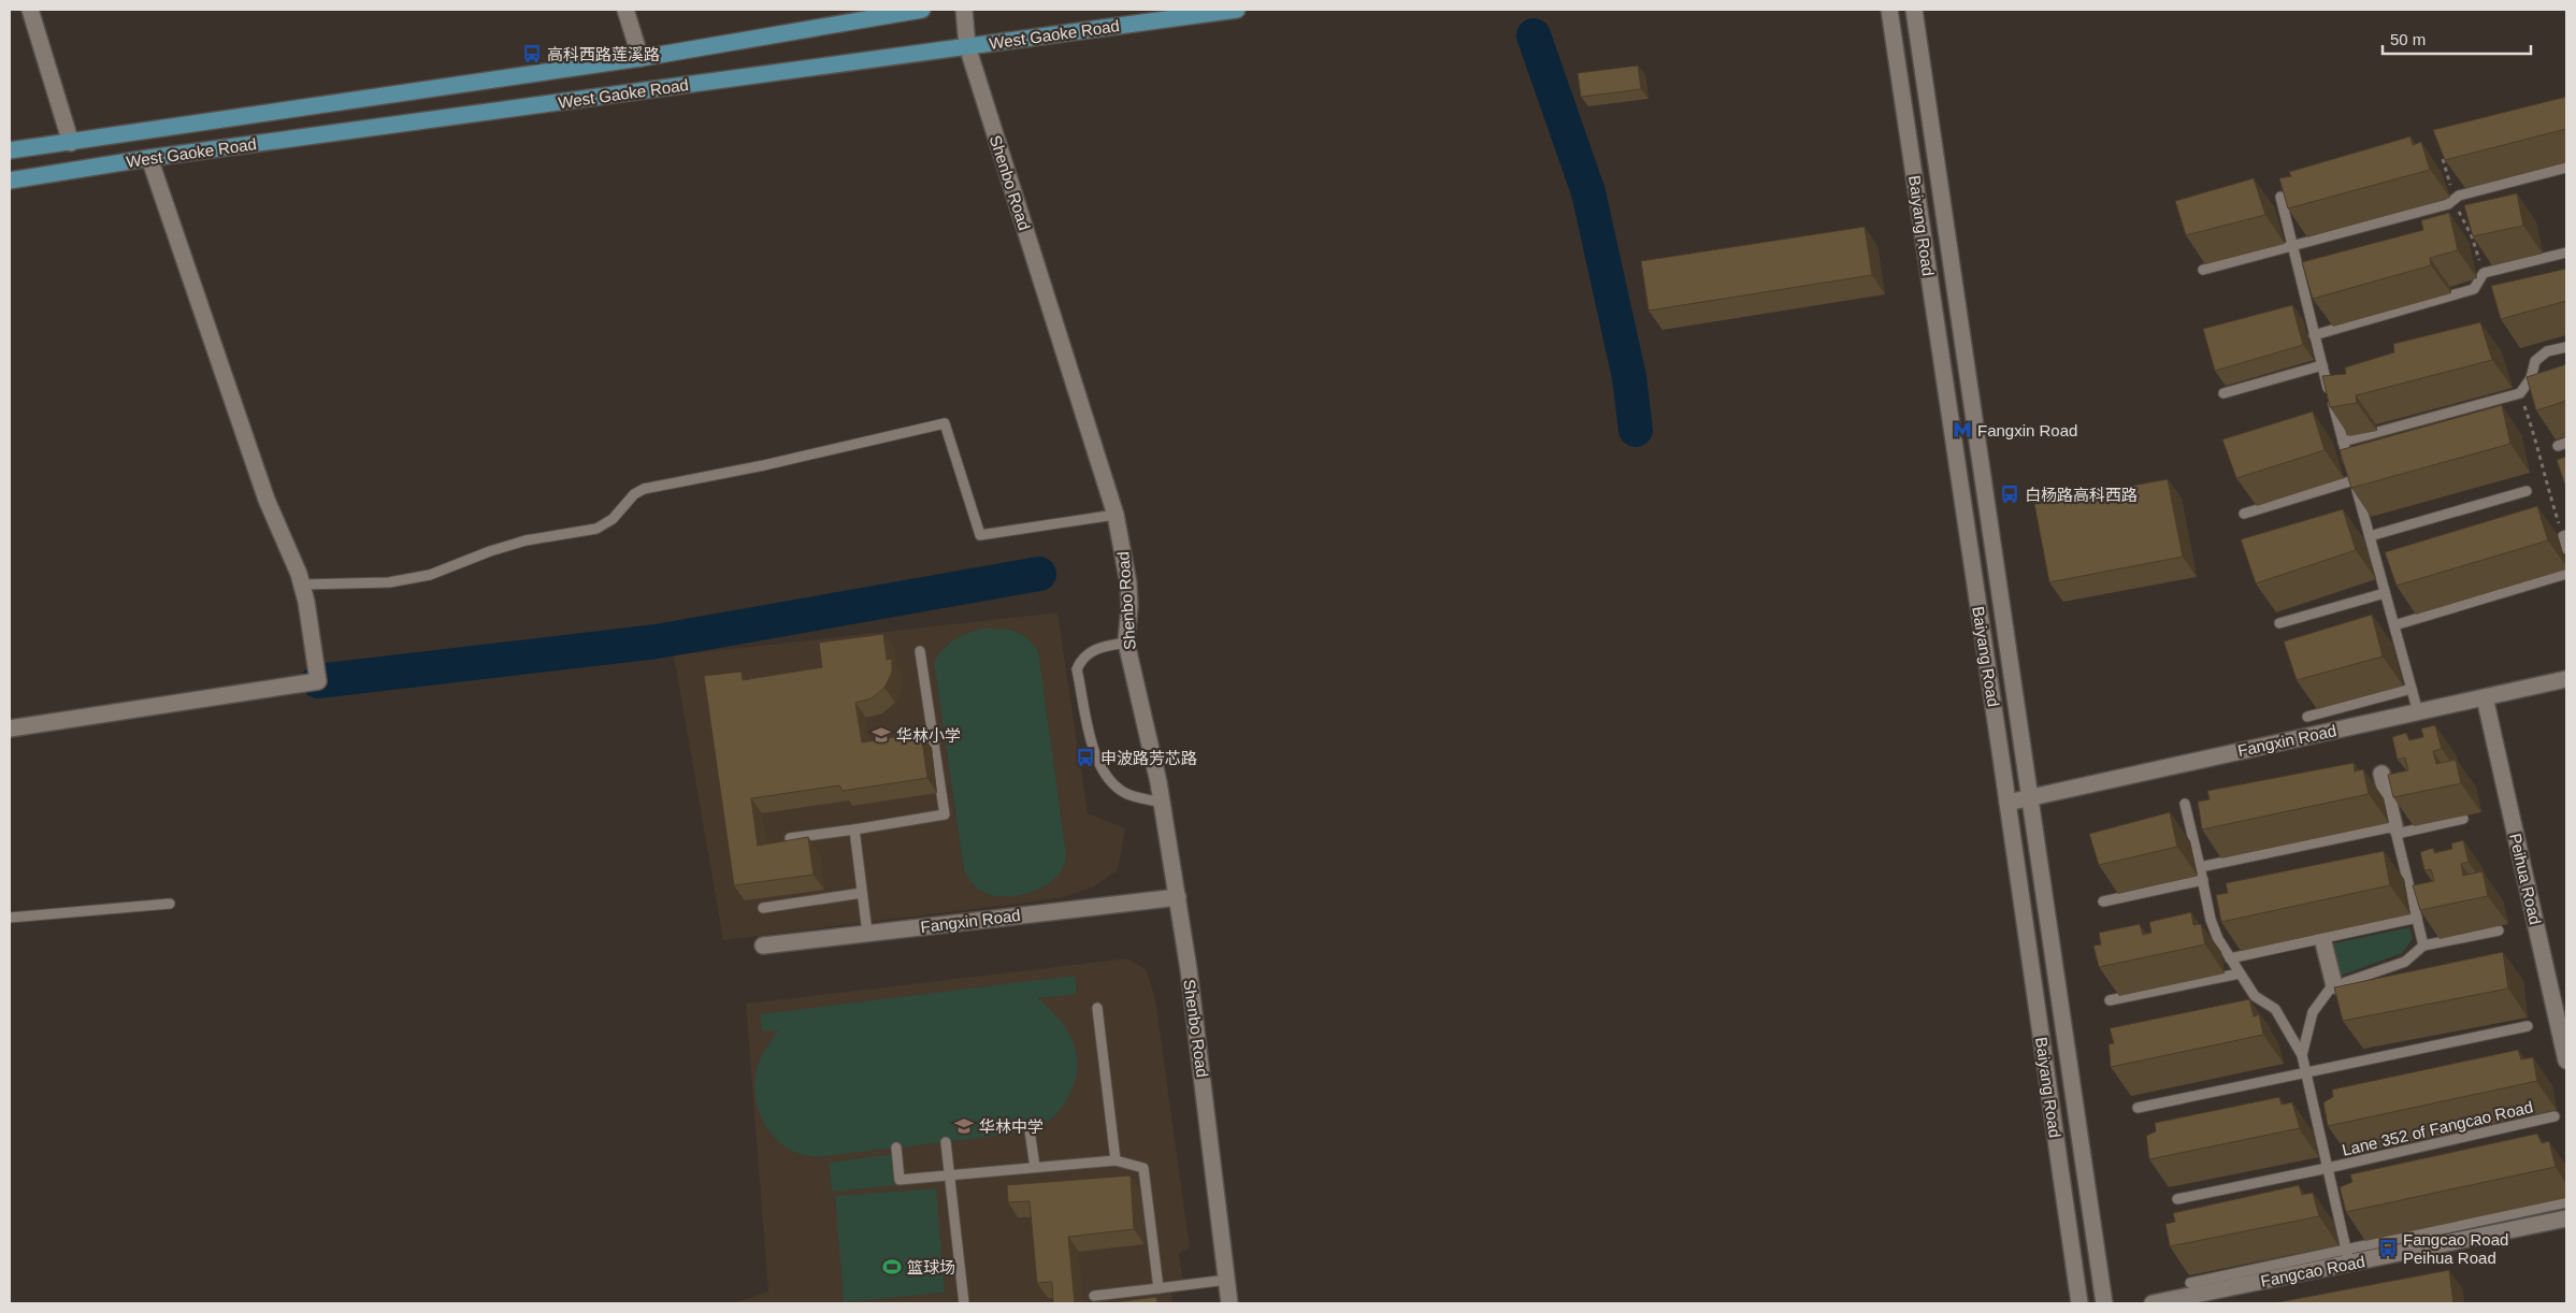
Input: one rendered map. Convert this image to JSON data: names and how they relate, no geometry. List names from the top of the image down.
{
  "streets": {
    "main road": ["West Gaoke Road"],
    "street": [
      "Shenbo Road",
      "Baiyang Road",
      "Fangxin Road",
      "Peihua Road",
      "Fangcao Road"
    ],
    "lane": ["Lane 352 of Fangcao Road"]
  },
  "crossings": [
    ["West Gaoke Road", "Shenbo Road"],
    ["Shenbo Road", "Fangxin Road"],
    ["Baiyang Road", "Fangxin Road"],
    ["Fangxin Road", "Peihua Road"],
    ["Lane 352 of Fangcao Road", "Fangcao Road"]
  ],
  "places": {
    "bus stop": [
      "高科西路莲溪路",
      "白杨路高科西路",
      "申波路芳芯路",
      "Fangcao Road Peihua Road"
    ],
    "metro station": ["Fangxin Road"],
    "school or university": ["华林小学", "华林中学"],
    "sports": ["篮球场"]
  },
  "scale_bar": "50 m"
}
